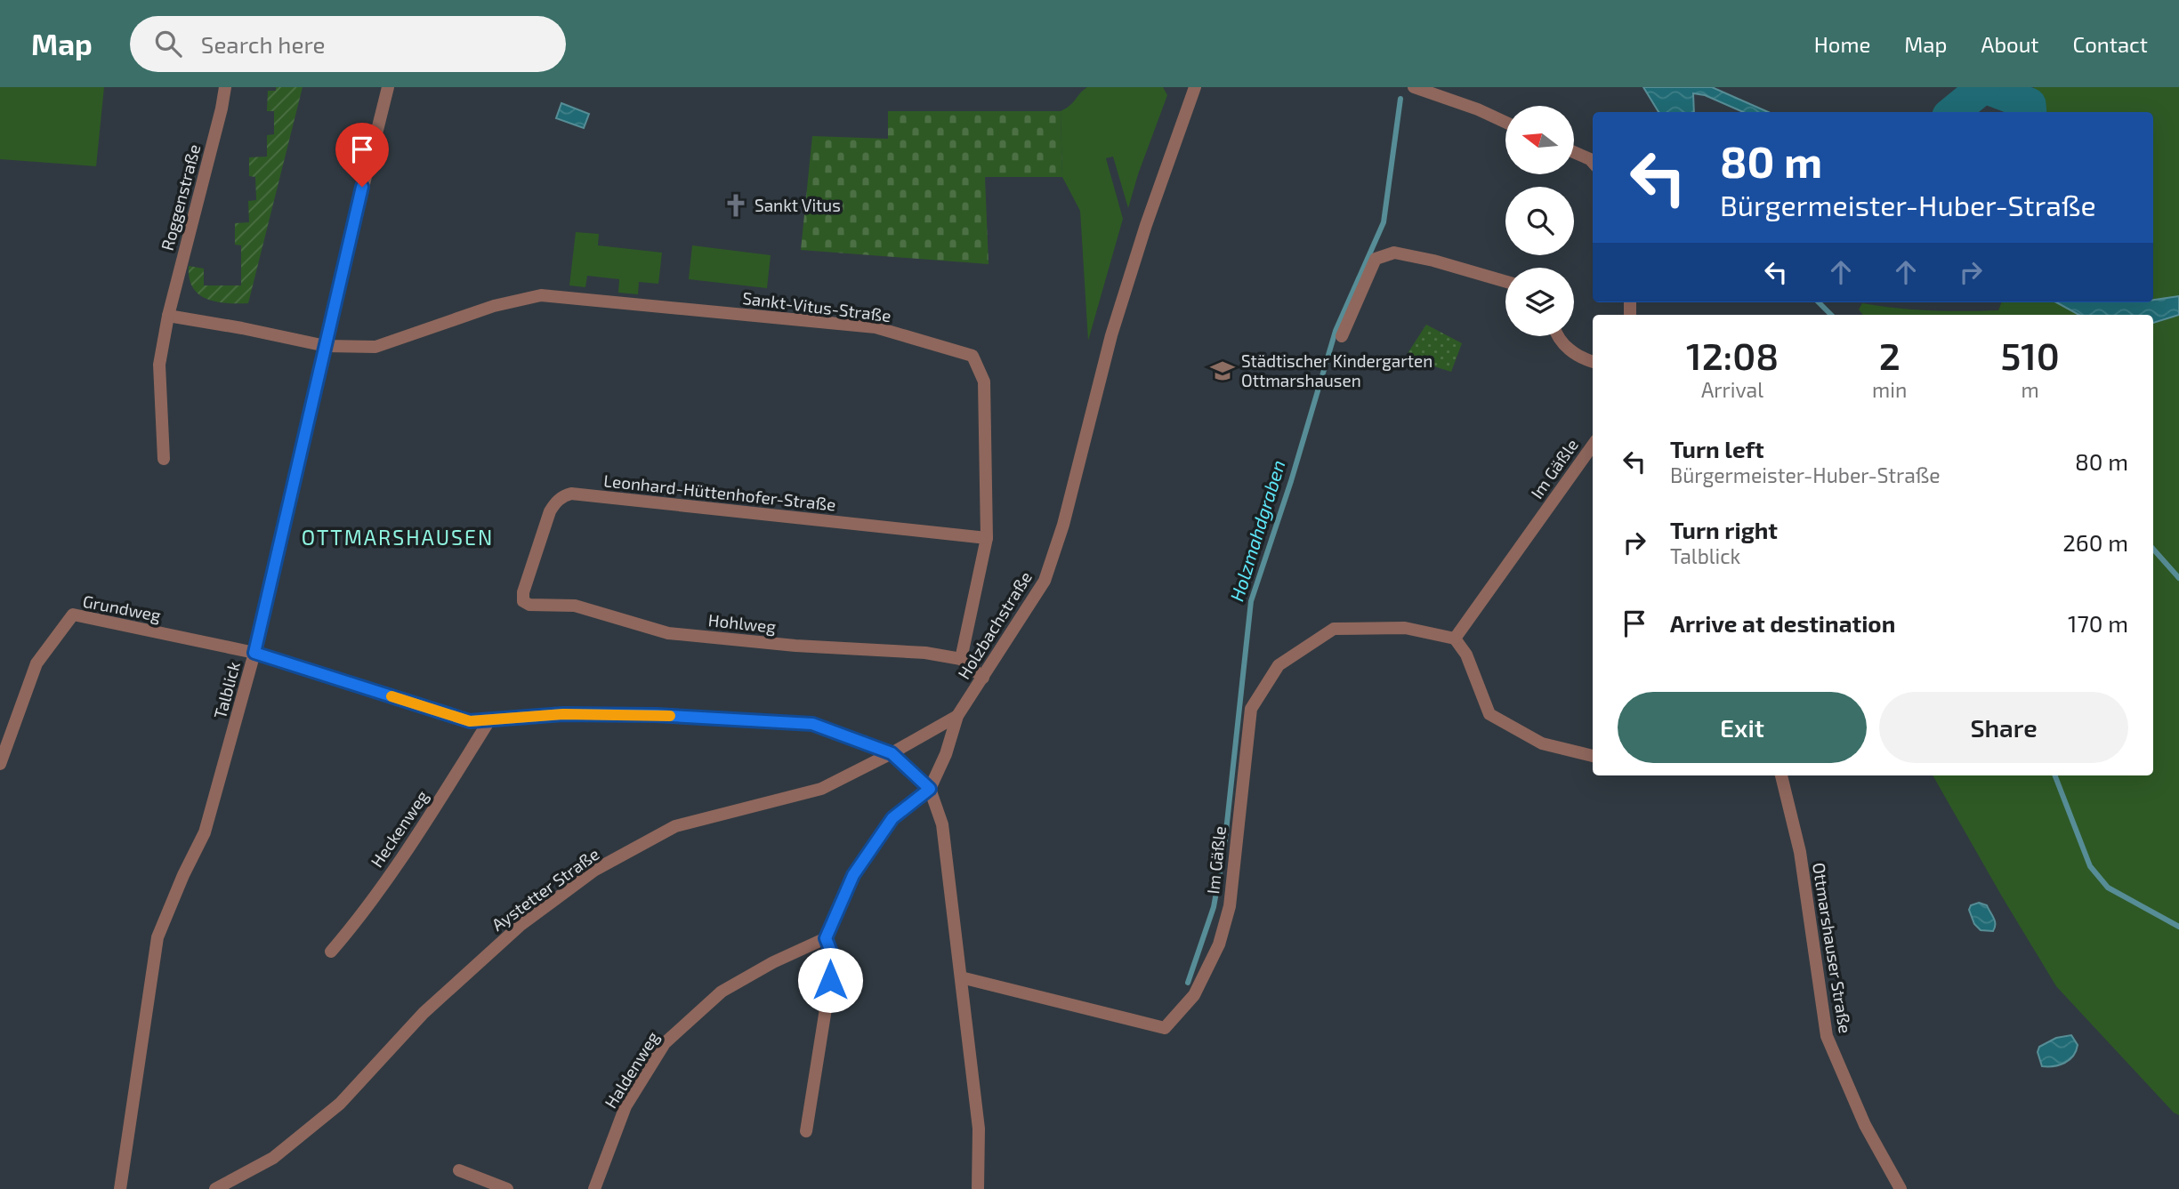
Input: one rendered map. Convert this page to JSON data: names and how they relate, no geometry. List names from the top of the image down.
{
  "streets": {
    "street": [
      "Roggenstraße",
      "Sankt-Vitus-Straße",
      "Im Gäßle",
      "Leonhard-Hüttenhofer-Straße",
      "Grundweg",
      "Hohlweg",
      "Holzbachstraße",
      "Talblick",
      "Heckenweg",
      "Aystetter Straße",
      "Ottmarshauser Straße",
      "Haldenweg"
    ]
  },
  "crossings": [
    ["Roggenstraße", "Sankt-Vitus-Straße"],
    ["Sankt-Vitus-Straße", "Leonhard-Hüttenhofer-Straße"],
    ["Sankt-Vitus-Straße", "Hohlweg"],
    ["Sankt-Vitus-Straße", "Talblick"],
    ["Leonhard-Hüttenhofer-Straße", "Hohlweg"],
    ["Grundweg", "Talblick"],
    ["Holzbachstraße", "Aystetter Straße"]
  ],
  "districts": ["OTTMARSHAUSEN"],
  "water": ["Holzmahdgraben"],
  "places": {
    "church": ["Sankt Vitus"],
    "school or university": ["Städtischer Kindergarten Ottmarshausen"]
  },
  "north": "left",
  "page": {
    "header": "Map",
    "search": "Search here",
    "nav": [
      "Home",
      "Map",
      "About",
      "Contact"
    ],
    "turn": ["80 m", "Bürgermeister-Huber-Straße"],
    "eta": [
      "12:08",
      "Arrival",
      "2",
      "min",
      "510",
      "m"
    ],
    "list": [
      {
        "name": "Turn left",
        "note": "Bürgermeister-Huber-Straße",
        "value": "80 m"
      },
      {
        "name": "Turn right",
        "note": "Talblick",
        "value": "260 m"
      },
      {
        "name": "Arrive at destination",
        "value": "170 m"
      }
    ],
    "buttons": ["Exit", "Share"]
  }
}
